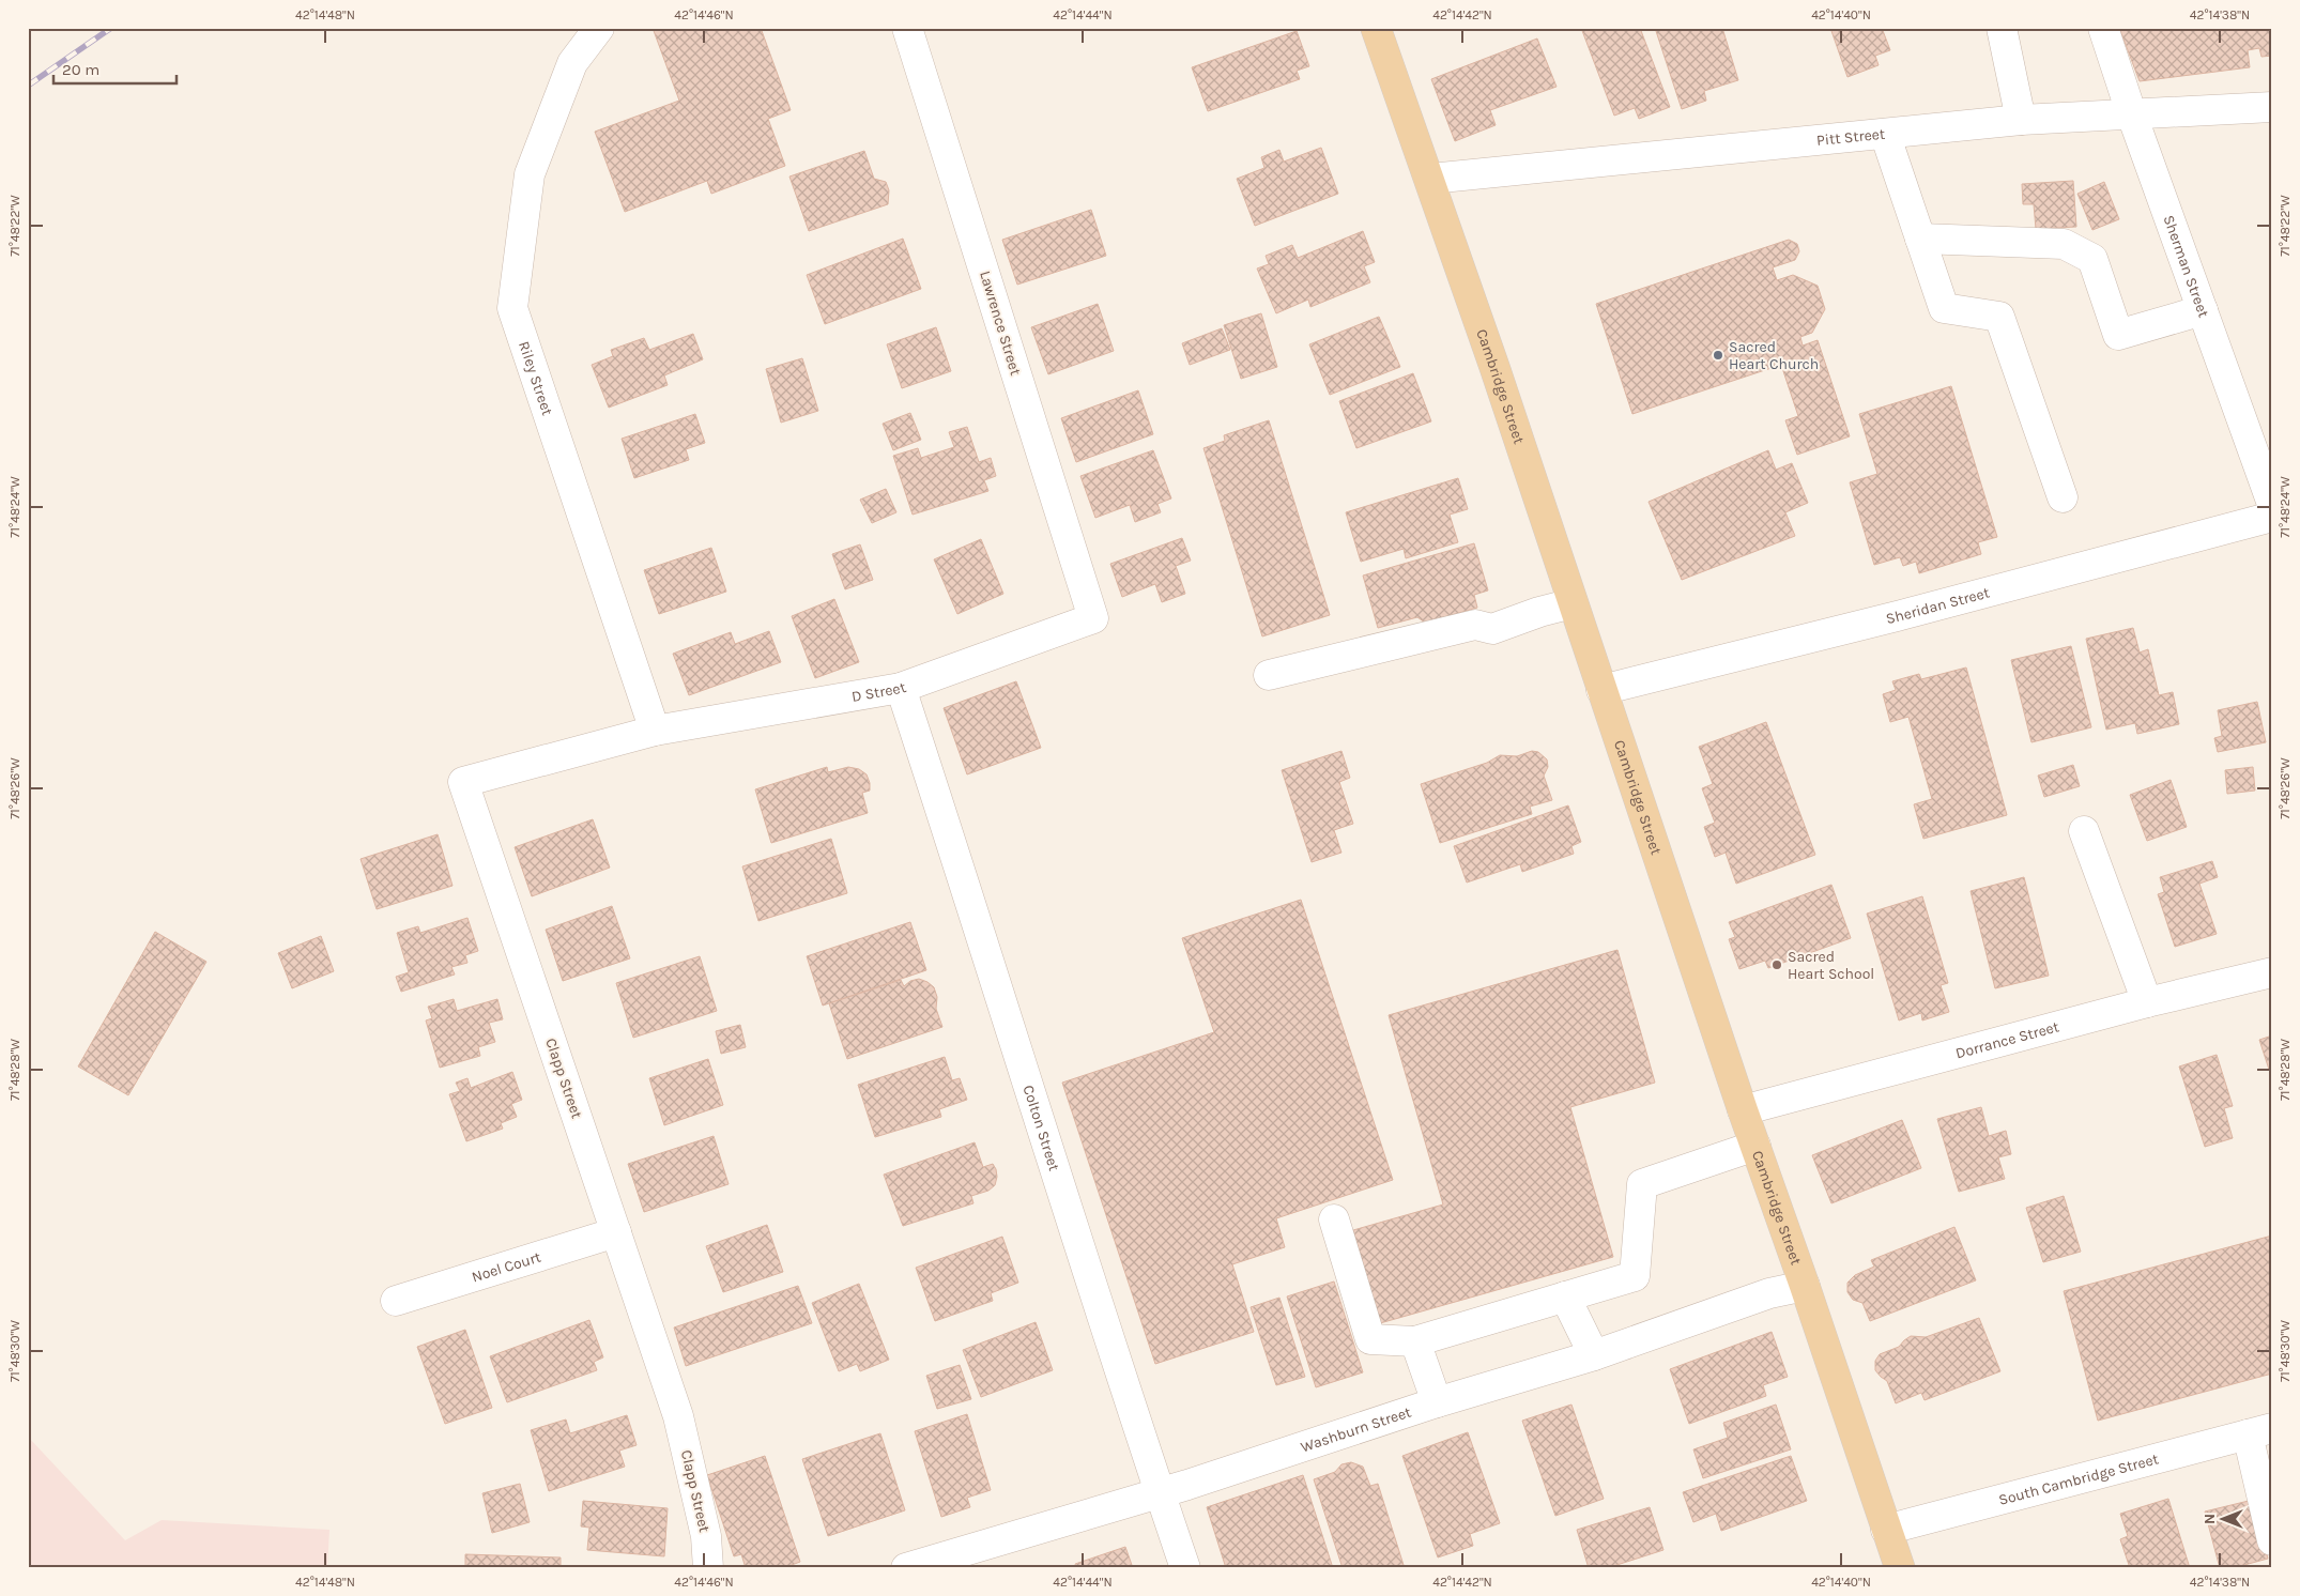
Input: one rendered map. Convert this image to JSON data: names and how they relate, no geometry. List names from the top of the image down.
{
  "streets": {
    "main road": ["Cambridge Street"],
    "street": [
      "Pitt Street",
      "Sherman Street",
      "Lawrence Street",
      "Riley Street",
      "Sheridan Street",
      "D Street",
      "Dorrance Street",
      "Clapp Street",
      "Colton Street",
      "Noel Court",
      "Washburn Street",
      "South Cambridge Street"
    ]
  },
  "crossings": [
    ["Pitt Street", "Sherman Street"],
    ["Pitt Street", "Cambridge Street"],
    ["Lawrence Street", "D Street"],
    ["Riley Street", "D Street"],
    ["Riley Street", "Clapp Street"],
    ["Cambridge Street", "Sheridan Street"],
    ["Cambridge Street", "Dorrance Street"],
    ["Cambridge Street", "Washburn Street"],
    ["Cambridge Street", "South Cambridge Street"],
    ["D Street", "Clapp Street"],
    ["D Street", "Colton Street"],
    ["Clapp Street", "Noel Court"],
    ["Colton Street", "Washburn Street"]
  ],
  "places": ["Sacred Heart Church", "Sacred Heart School"],
  "scale_bar": "20 m",
  "north": "left",
  "coordinates": [
    "42°14'48\"N",
    "42°14'46\"N",
    "42°14'44\"N",
    "42°14'42\"N",
    "42°14'40\"N",
    "42°14'38\"N",
    "71°48'22\"W",
    "71°48'24\"W",
    "71°48'26\"W",
    "71°48'28\"W",
    "71°48'30\"W"
  ]
}
